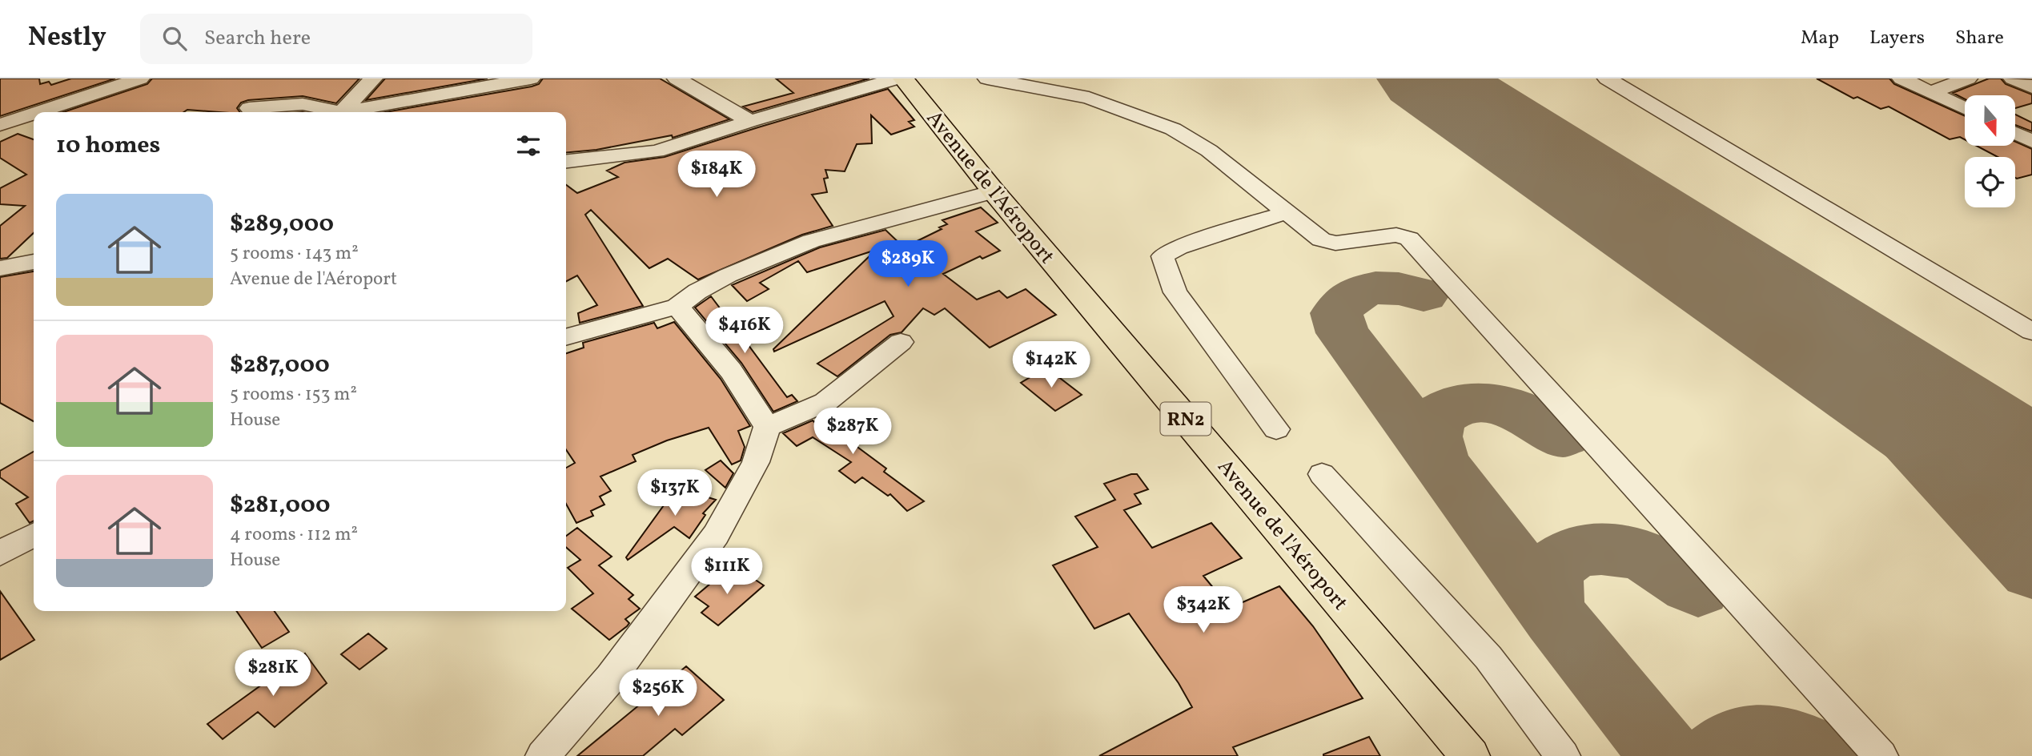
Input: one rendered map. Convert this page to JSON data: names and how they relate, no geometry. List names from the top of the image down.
{
  "streets": {
    "highway": ["Avenue de l'Aéroport", "RN2"]
  },
  "north": "bottom",
  "page": {
    "header": "Nestly",
    "search": "Search here",
    "nav": ["Map", "Layers", "Share"],
    "heading": "10 homes",
    "price": [
      "$184K",
      "$289K",
      "$416K",
      "$142K",
      "$287K",
      "$137K",
      "$111K",
      "$342K",
      "$281K",
      "$256K"
    ],
    "list": [
      {
        "name": "$289,000",
        "note": "5 rooms · 143 m² · Avenue de l'Aéroport"
      },
      {
        "name": "$287,000",
        "note": "5 rooms · 153 m² · House"
      },
      {
        "name": "$281,000",
        "note": "4 rooms · 112 m² · House"
      }
    ]
  }
}
